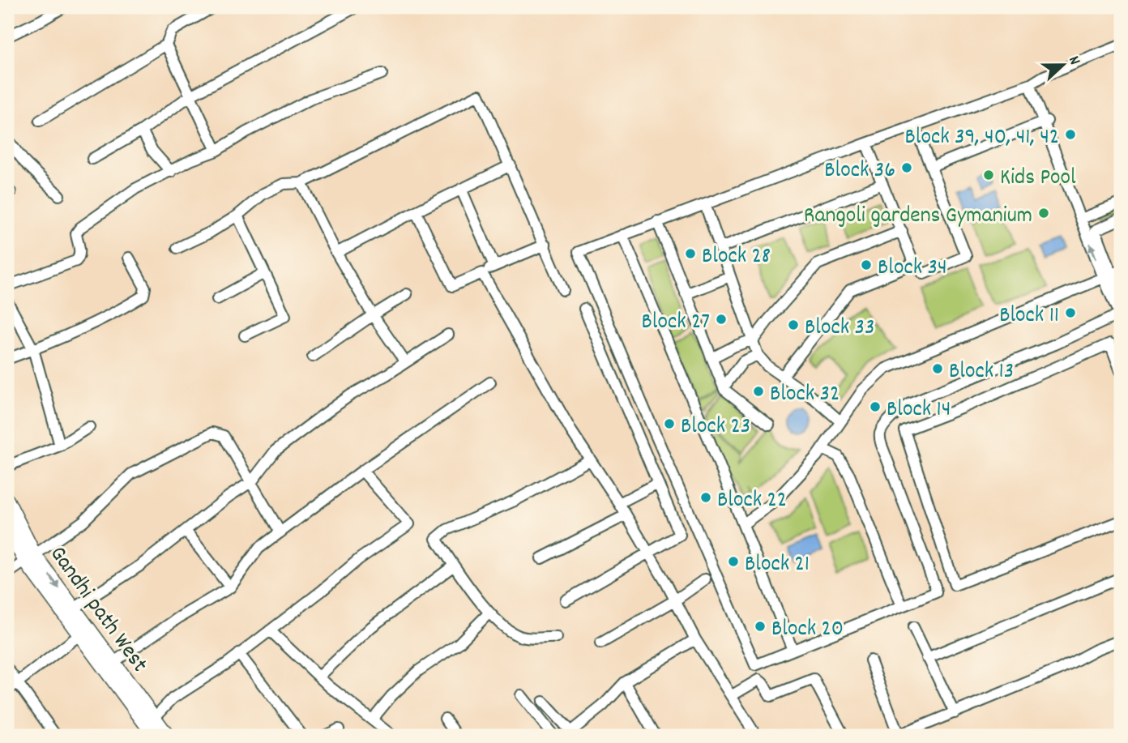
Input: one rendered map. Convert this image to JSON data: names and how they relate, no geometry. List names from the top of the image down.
{
  "streets": {
    "street": ["Gandhi path West"]
  },
  "places": [
    "Block 39, 40, 41, 42",
    "Block 36",
    "Kids Pool",
    "Rangoli gardens Gymanium",
    "Block 28",
    "Block 34",
    "Block 11",
    "Block 27",
    "Block 33",
    "Block 13",
    "Block 32",
    "Block 14",
    "Block 23",
    "Block 22",
    "Block 21",
    "Block 20"
  ],
  "north": "right"
}
